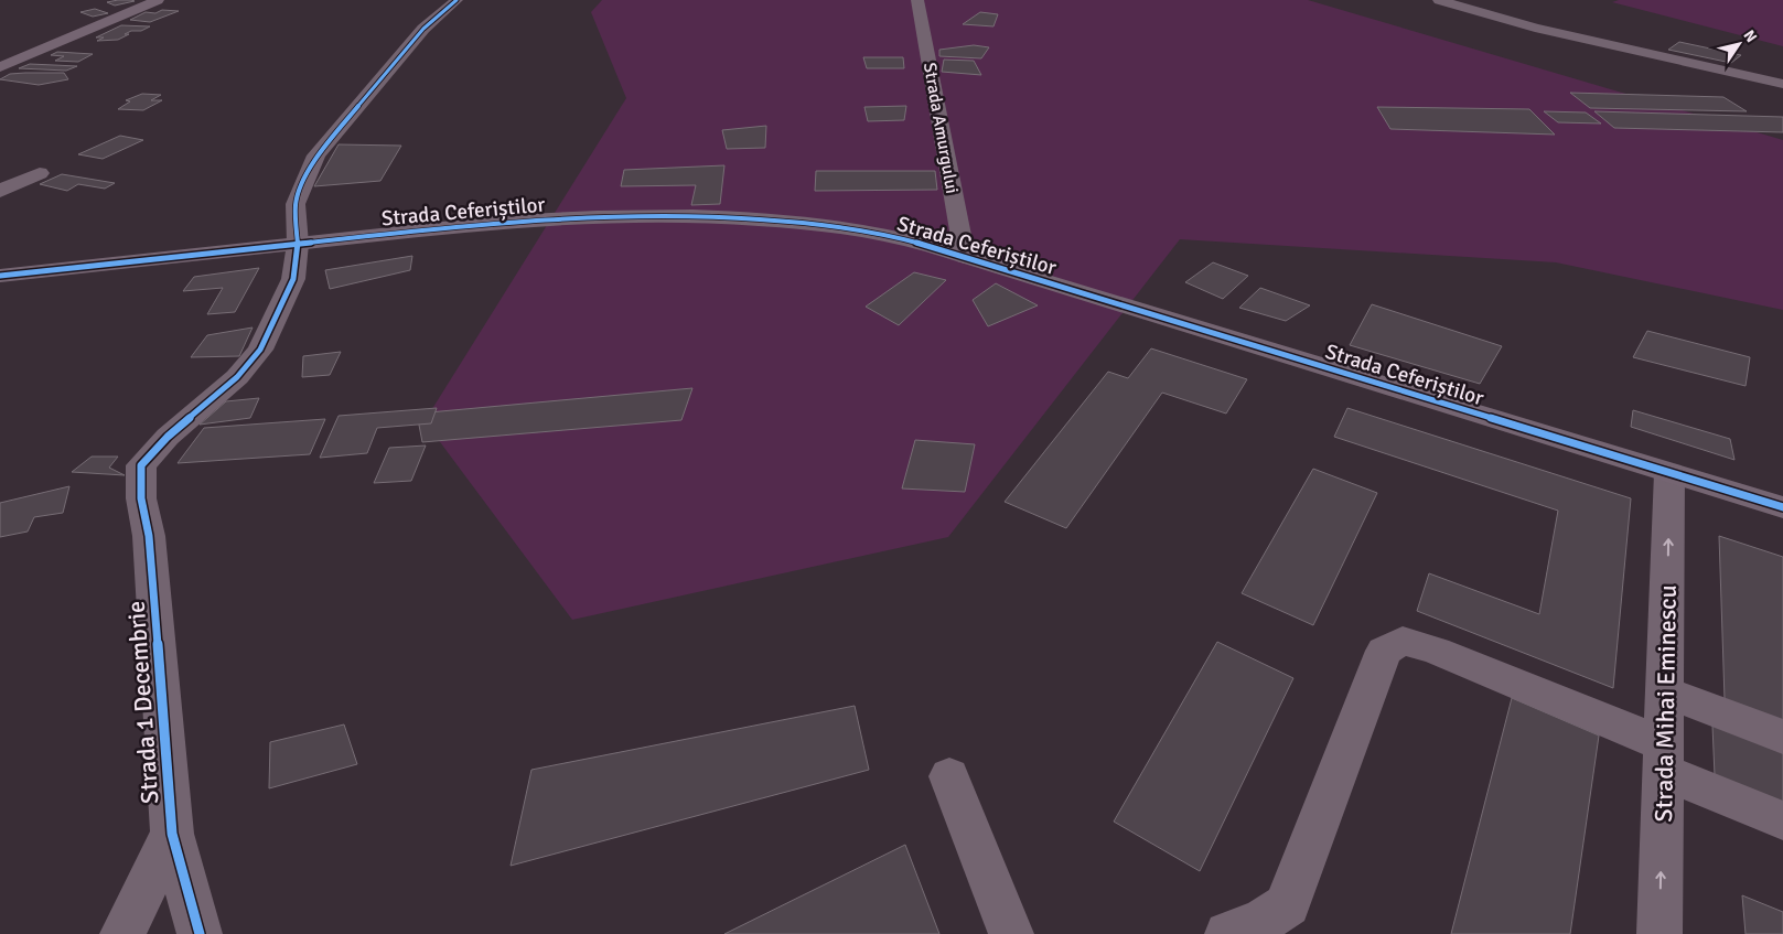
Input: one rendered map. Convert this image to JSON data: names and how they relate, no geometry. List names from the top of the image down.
{
  "streets": {
    "street": [
      "Strada Amurgului",
      "Strada Ceferiștilor",
      "Strada 1 Decembrie",
      "Strada Mihai Eminescu"
    ]
  },
  "crossings": [
    ["Strada Amurgului", "Strada Ceferiștilor"],
    ["Strada Ceferiștilor", "Strada 1 Decembrie"],
    ["Strada Ceferiștilor", "Strada Mihai Eminescu"]
  ],
  "one_way": ["Strada Mihai Eminescu"],
  "north": "top right"
}
